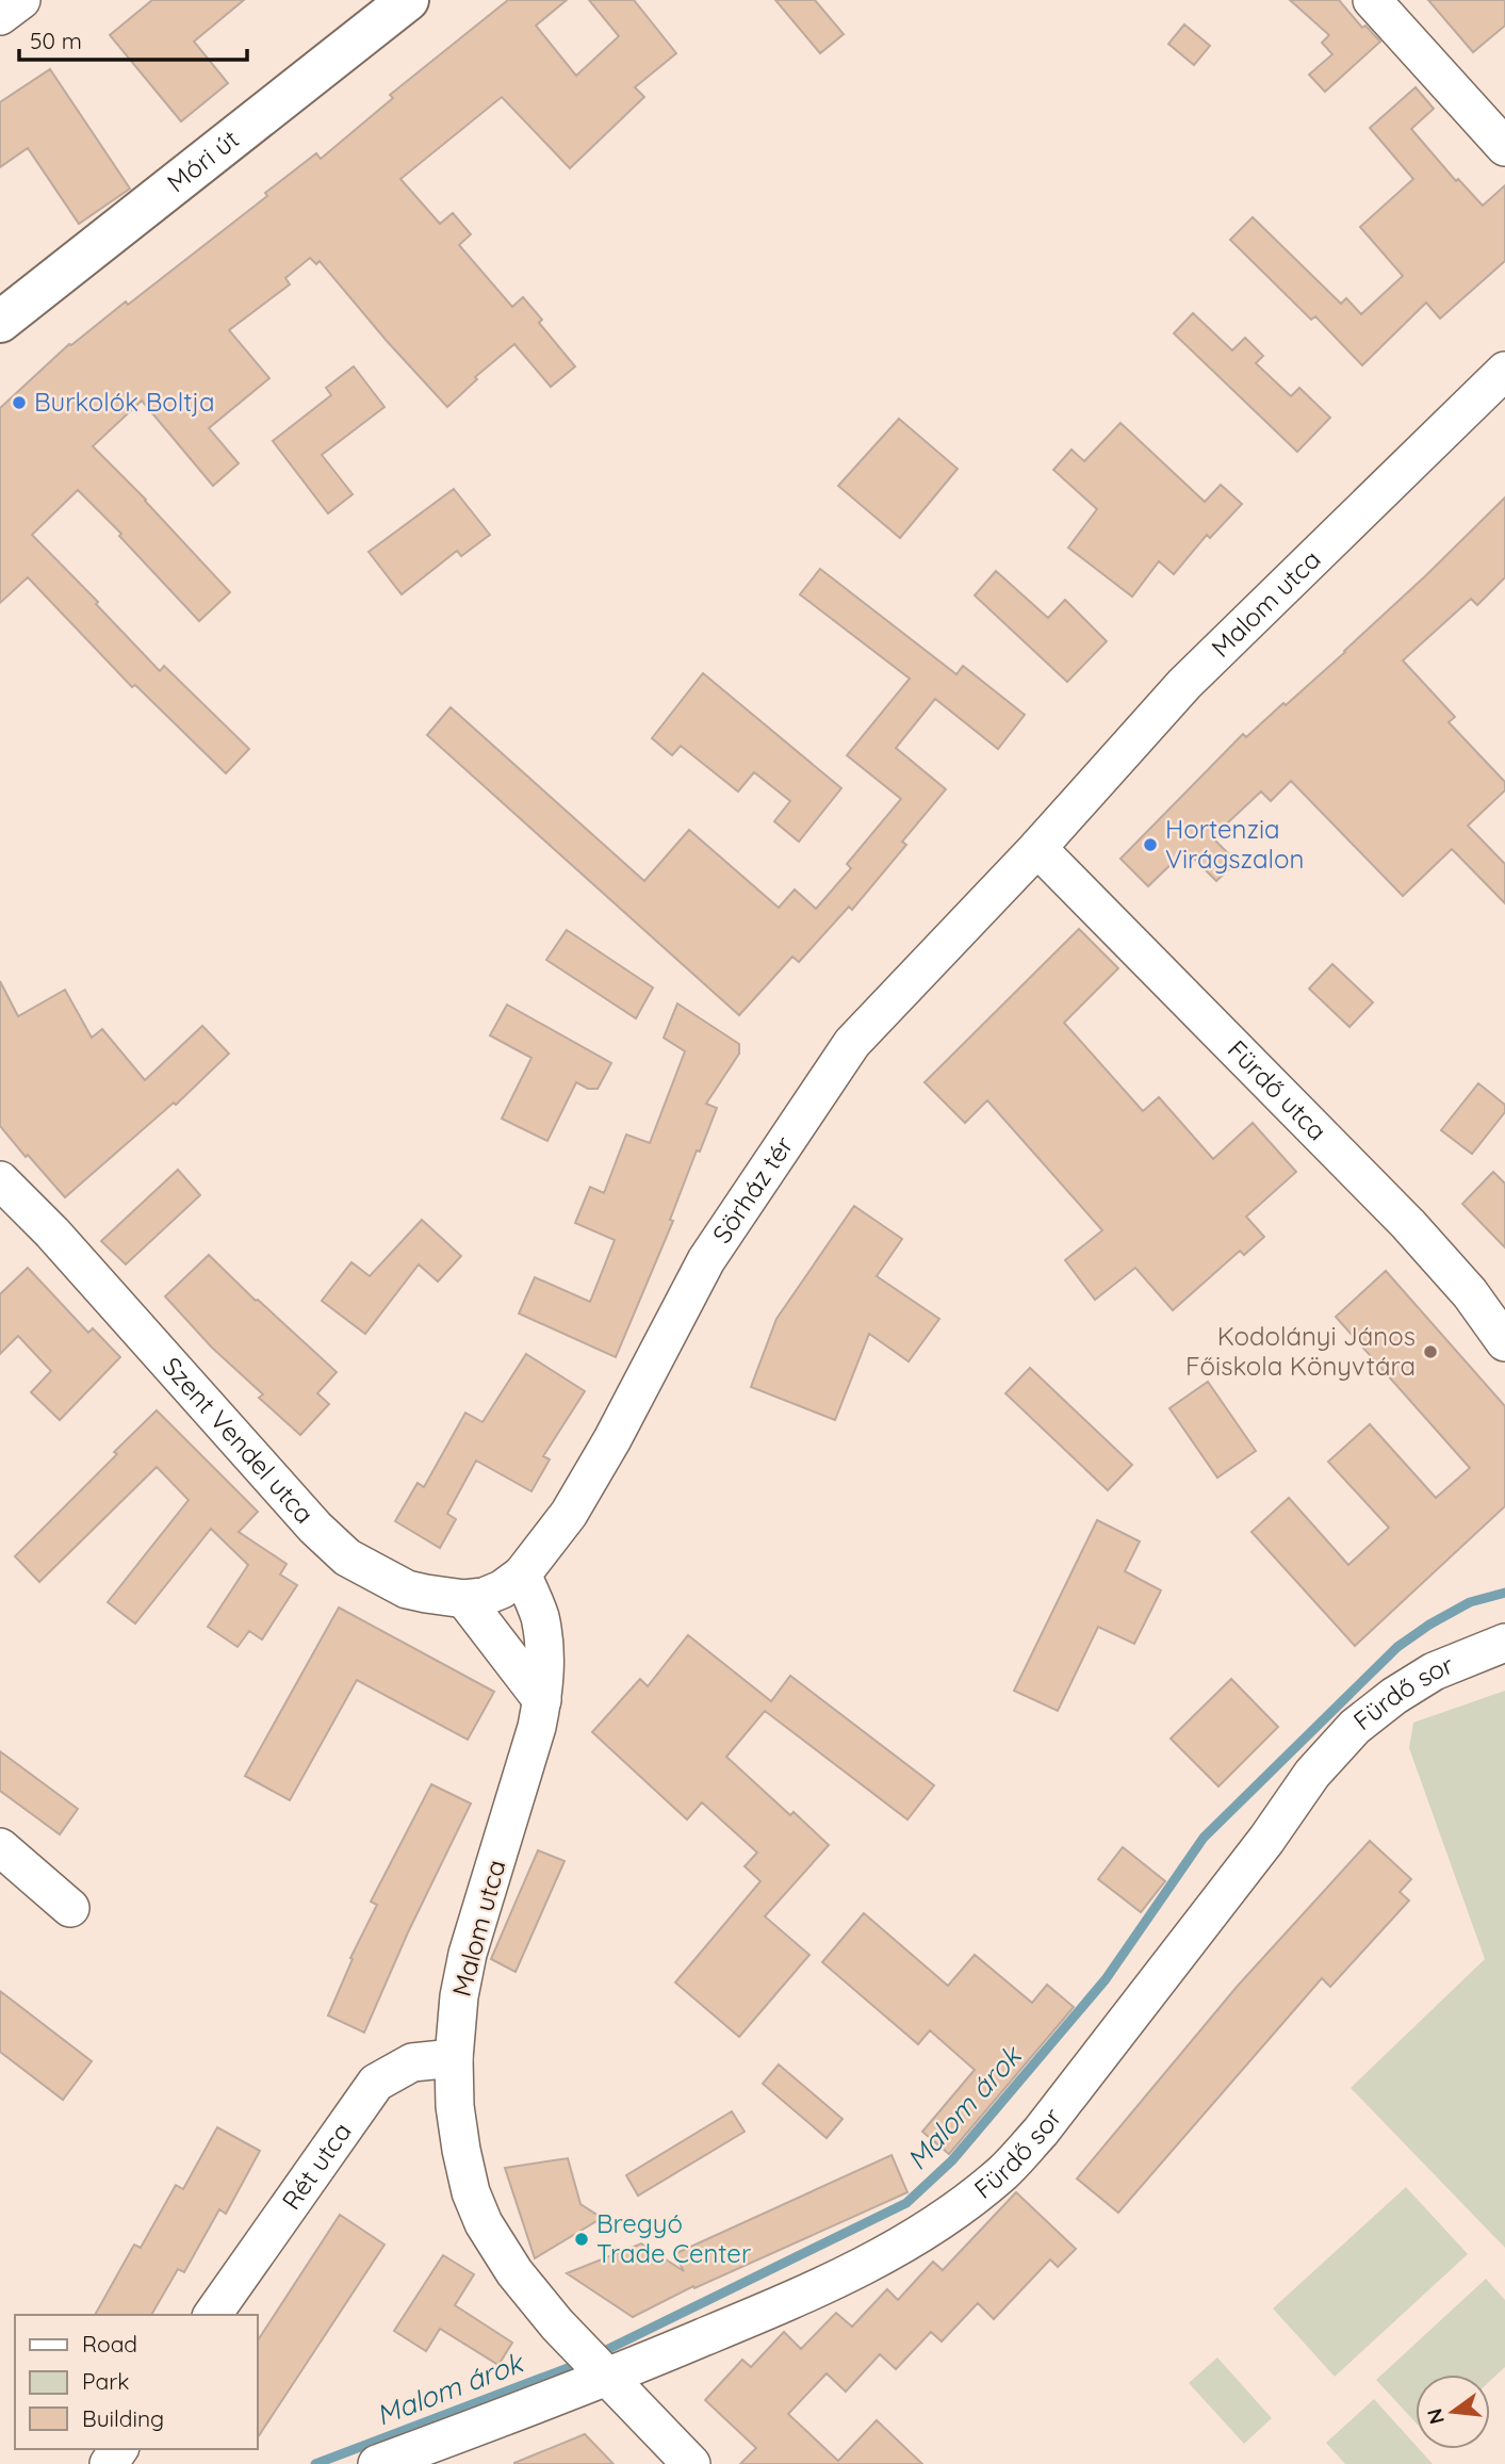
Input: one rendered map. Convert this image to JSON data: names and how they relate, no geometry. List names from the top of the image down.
{
  "streets": {
    "main road": ["Móri út"],
    "street": [
      "Malom utca",
      "Fürdő utca",
      "Sörház tér",
      "Szent Vendel utca",
      "Fürdő sor",
      "Rét utca"
    ]
  },
  "crossings": [
    ["Malom utca", "Fürdő utca"],
    ["Malom utca", "Sörház tér"],
    ["Malom utca", "Szent Vendel utca"],
    ["Malom utca", "Fürdő sor"],
    ["Malom utca", "Rét utca"],
    ["Fürdő utca", "Sörház tér"],
    ["Sörház tér", "Szent Vendel utca"]
  ],
  "water": ["Malom árok"],
  "places": [
    "Burkolók Boltja",
    "Hortenzia Virágszalon",
    "Kodolányi János Főiskola Könyvtára",
    "Bregyó Trade Center"
  ],
  "legend": ["Road", "Park", "Building"],
  "scale_bar": "50 m",
  "north": "left"
}
